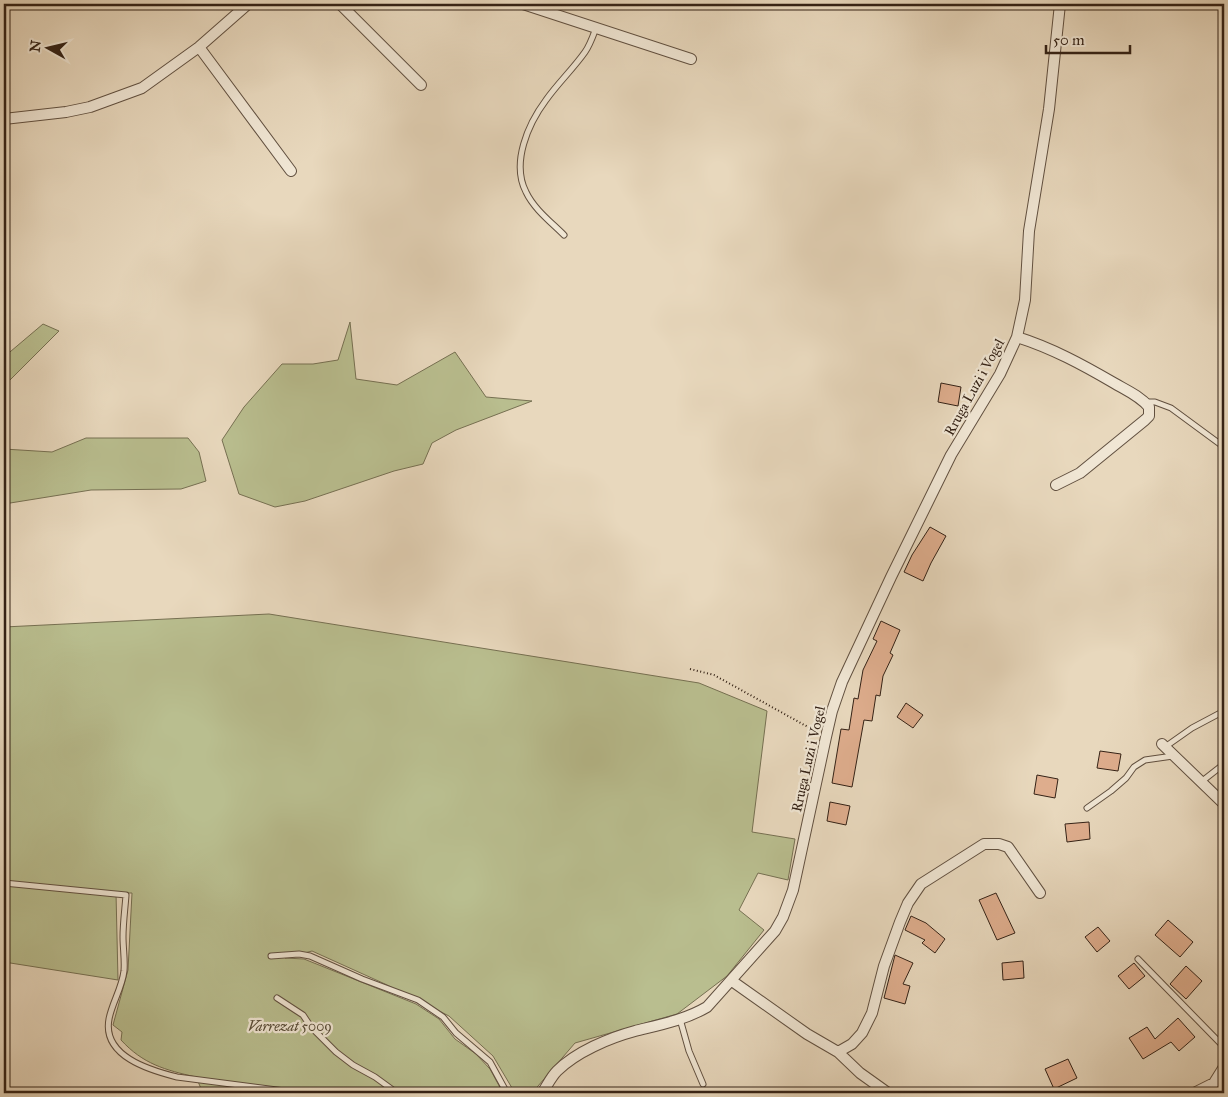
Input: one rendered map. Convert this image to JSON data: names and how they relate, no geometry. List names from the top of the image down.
{
  "streets": {
    "street": ["Rruga Luzi i Vogel"]
  },
  "parks": ["Varrezat 5009"],
  "scale_bar": "50 m",
  "north": "left"
}
